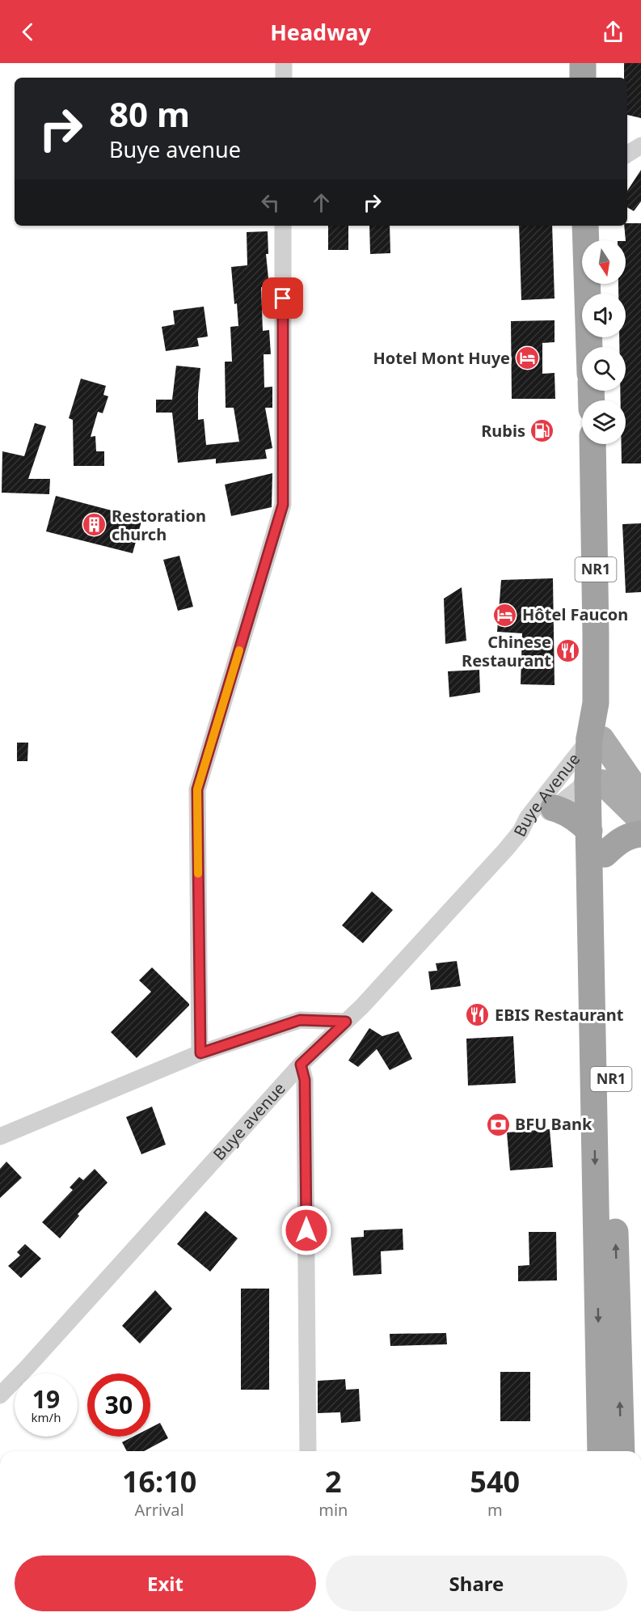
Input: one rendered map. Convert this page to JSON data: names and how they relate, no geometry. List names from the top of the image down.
{
  "streets": {
    "highway": ["NR1"],
    "street": ["Buye Avenue", "Buye avenue"]
  },
  "crossings": [
    ["NR1", "Buye Avenue"],
    ["Buye Avenue", "Buye avenue"]
  ],
  "places": {
    "hotel": ["Hotel Mont Huye", "Hôtel Faucon"],
    "fuel station": ["Rubis"],
    "building": ["Restoration church"],
    "restaurant": ["Chinese Restaurant", "EBIS Restaurant"],
    "bank": ["BFU Bank"]
  },
  "north": "bottom",
  "page": {
    "header": "Headway",
    "turn": ["80 m", "Buye avenue"],
    "speed": "19 km/h",
    "limit": "30",
    "eta": [
      "16:10",
      "Arrival",
      "2",
      "min",
      "540",
      "m"
    ],
    "buttons": ["Exit", "Share"]
  }
}
